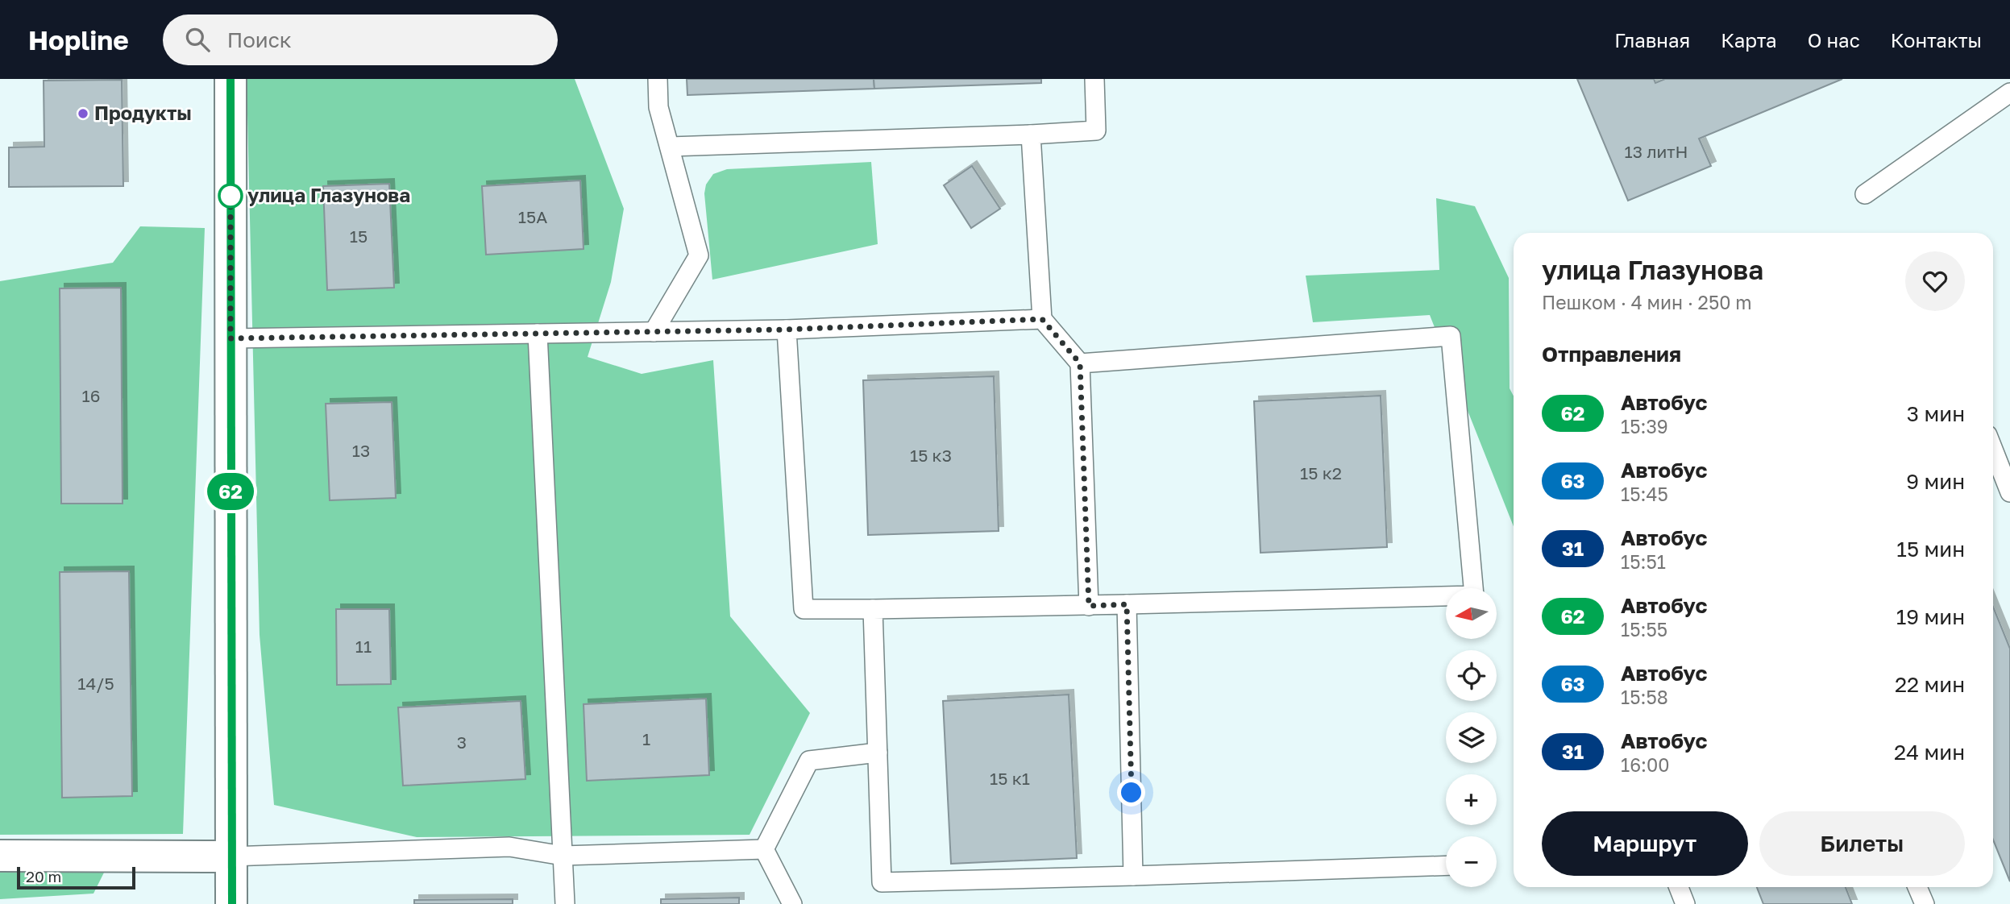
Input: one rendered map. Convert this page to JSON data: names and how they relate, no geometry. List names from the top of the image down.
{
  "places": ["Продукты", "улица Глазунова"],
  "lines": ["bus line 62"],
  "house_numbers": [
    "13 литН",
    "15А",
    "15",
    "16",
    "13",
    "15 к3",
    "15 к2",
    "11",
    "14/5",
    "1",
    "3",
    "15 к1"
  ],
  "scale_bar": "20 m",
  "north": "left",
  "page": {
    "header": "Hopline",
    "search": "Поиск",
    "nav": [
      "Главная",
      "Карта",
      "О нас",
      "Контакты"
    ],
    "on_map": "62",
    "heading": [
      ["улица Глазунова", "Пешком · 4 мин · 250 m"],
      "Отправления"
    ],
    "list": [
      {
        "mark": "62",
        "name": "Автобус",
        "note": "15:39",
        "value": "3 мин"
      },
      {
        "mark": "63",
        "name": "Автобус",
        "note": "15:45",
        "value": "9 мин"
      },
      {
        "mark": "31",
        "name": "Автобус",
        "note": "15:51",
        "value": "15 мин"
      },
      {
        "mark": "62",
        "name": "Автобус",
        "note": "15:55",
        "value": "19 мин"
      },
      {
        "mark": "63",
        "name": "Автобус",
        "note": "15:58",
        "value": "22 мин"
      },
      {
        "mark": "31",
        "name": "Автобус",
        "note": "16:00",
        "value": "24 мин"
      }
    ],
    "map_buttons": ["+", "−"],
    "buttons": ["Маршрут", "Билеты"],
    "scale": "20 m"
  }
}
